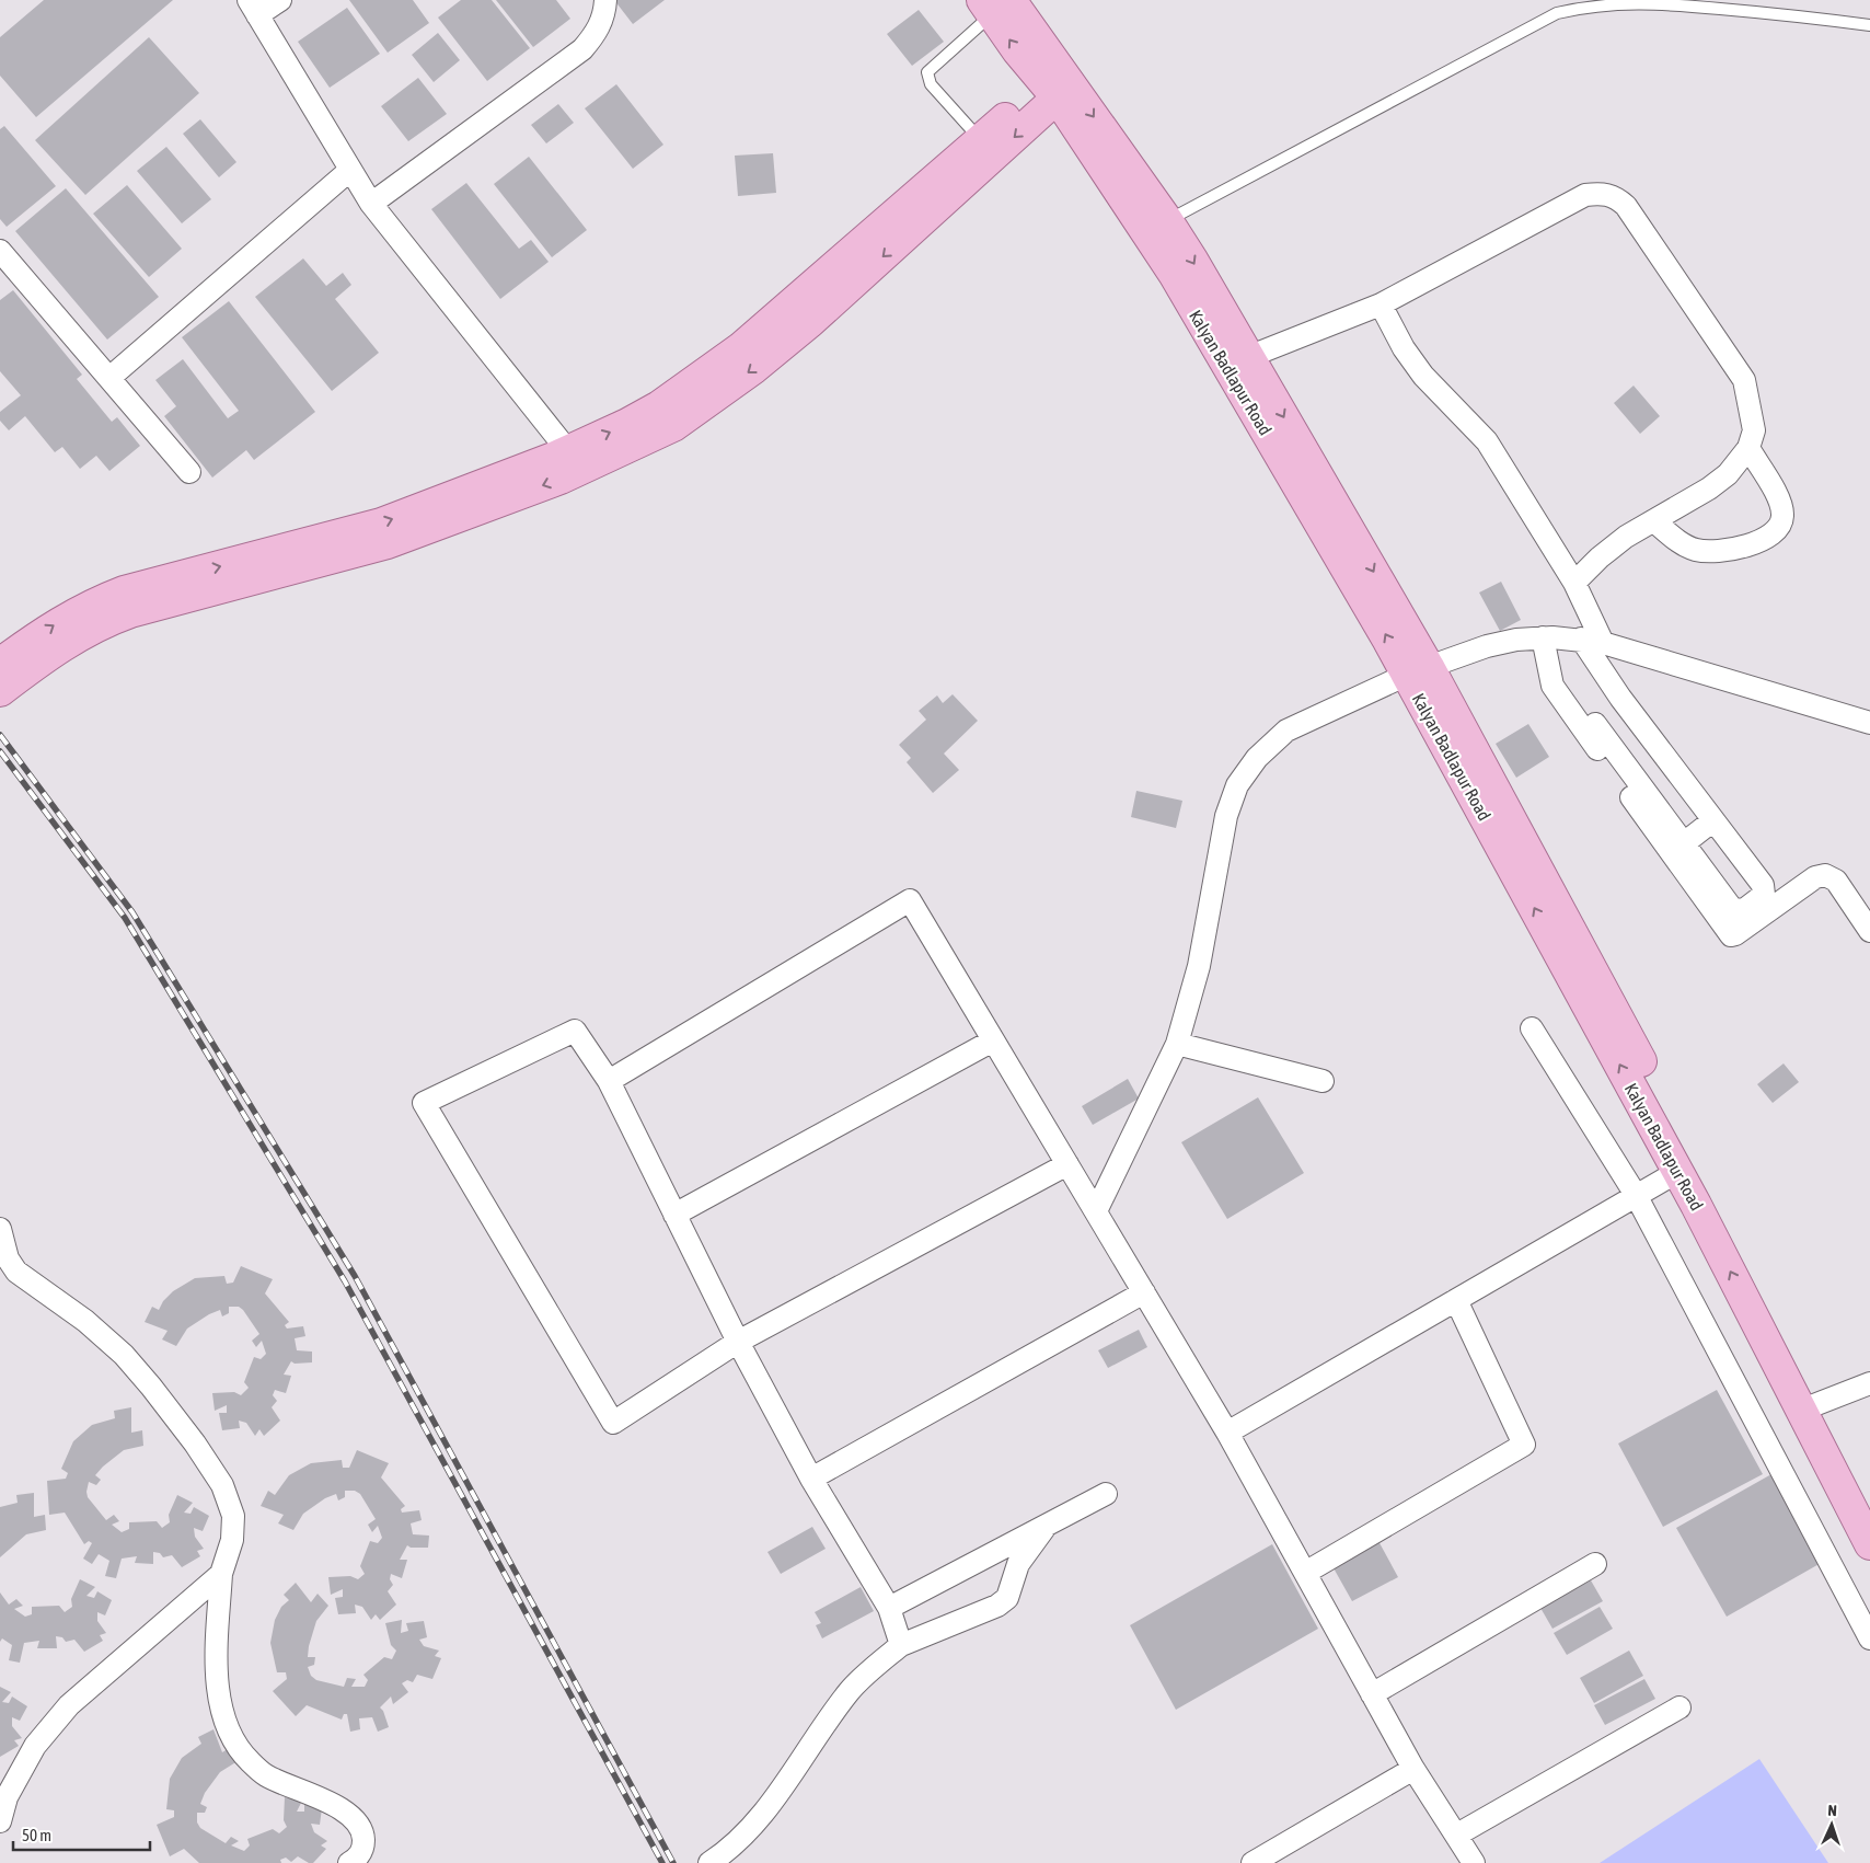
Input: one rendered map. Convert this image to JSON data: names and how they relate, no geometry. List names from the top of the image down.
{
  "streets": {
    "main road": ["Kalyan Badlapur Road"]
  },
  "scale_bar": "50 m",
  "north": "top"
}
